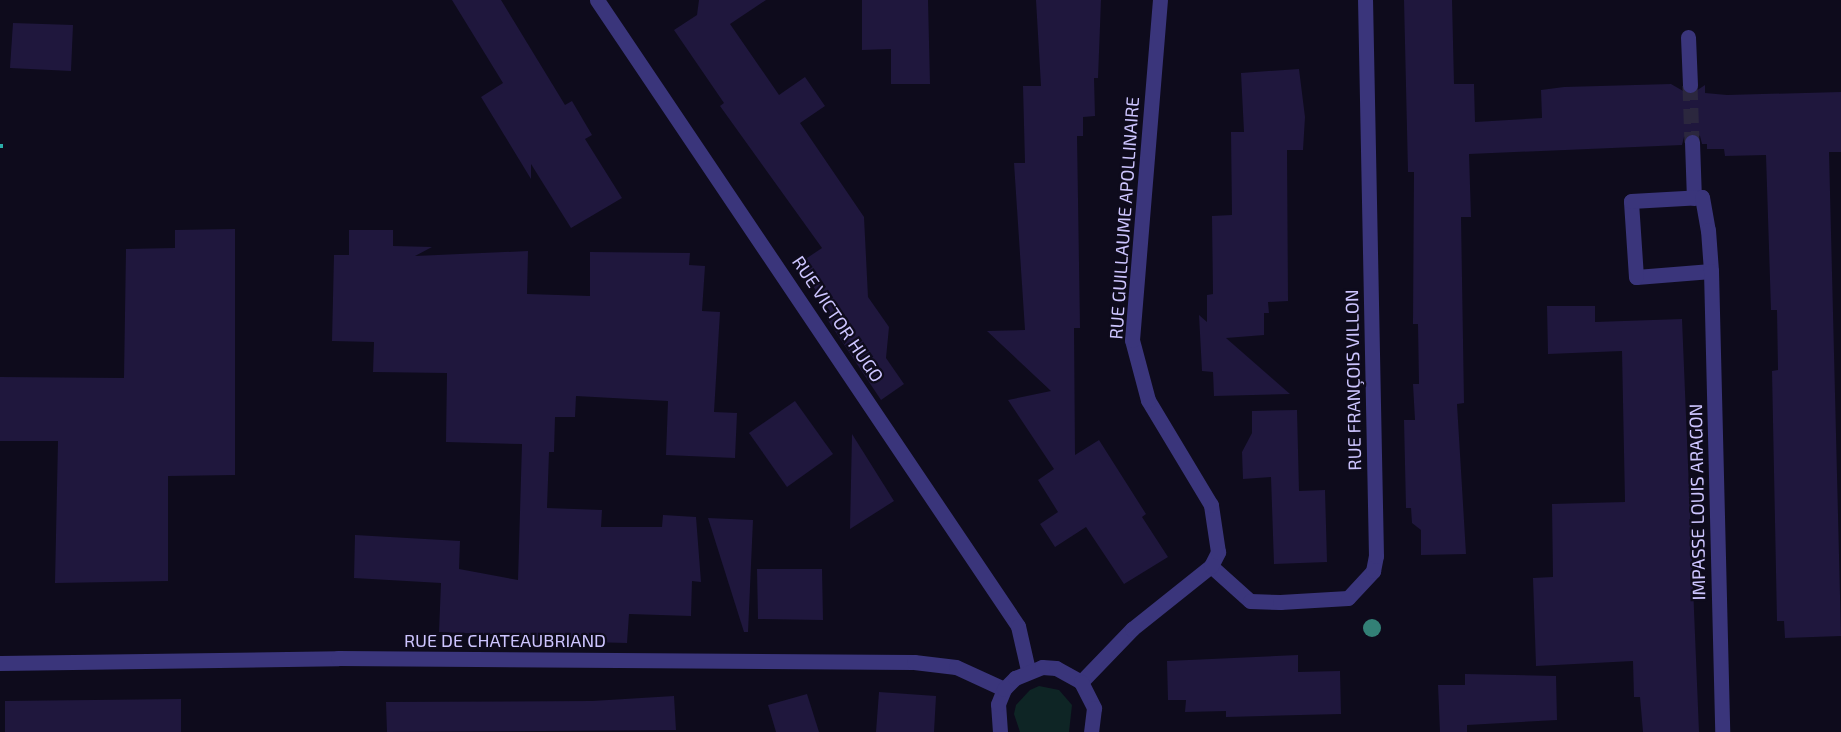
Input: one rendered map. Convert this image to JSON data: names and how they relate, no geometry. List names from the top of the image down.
{
  "streets": {
    "street": [
      "RUE GUILLAUME APOLLINAIRE",
      "RUE VICTOR HUGO",
      "RUE FRANÇOIS VILLON",
      "IMPASSE LOUIS ARAGON",
      "RUE DE CHATEAUBRIAND"
    ]
  },
  "crossings": [
    ["RUE GUILLAUME APOLLINAIRE", "RUE FRANÇOIS VILLON"]
  ]
}
